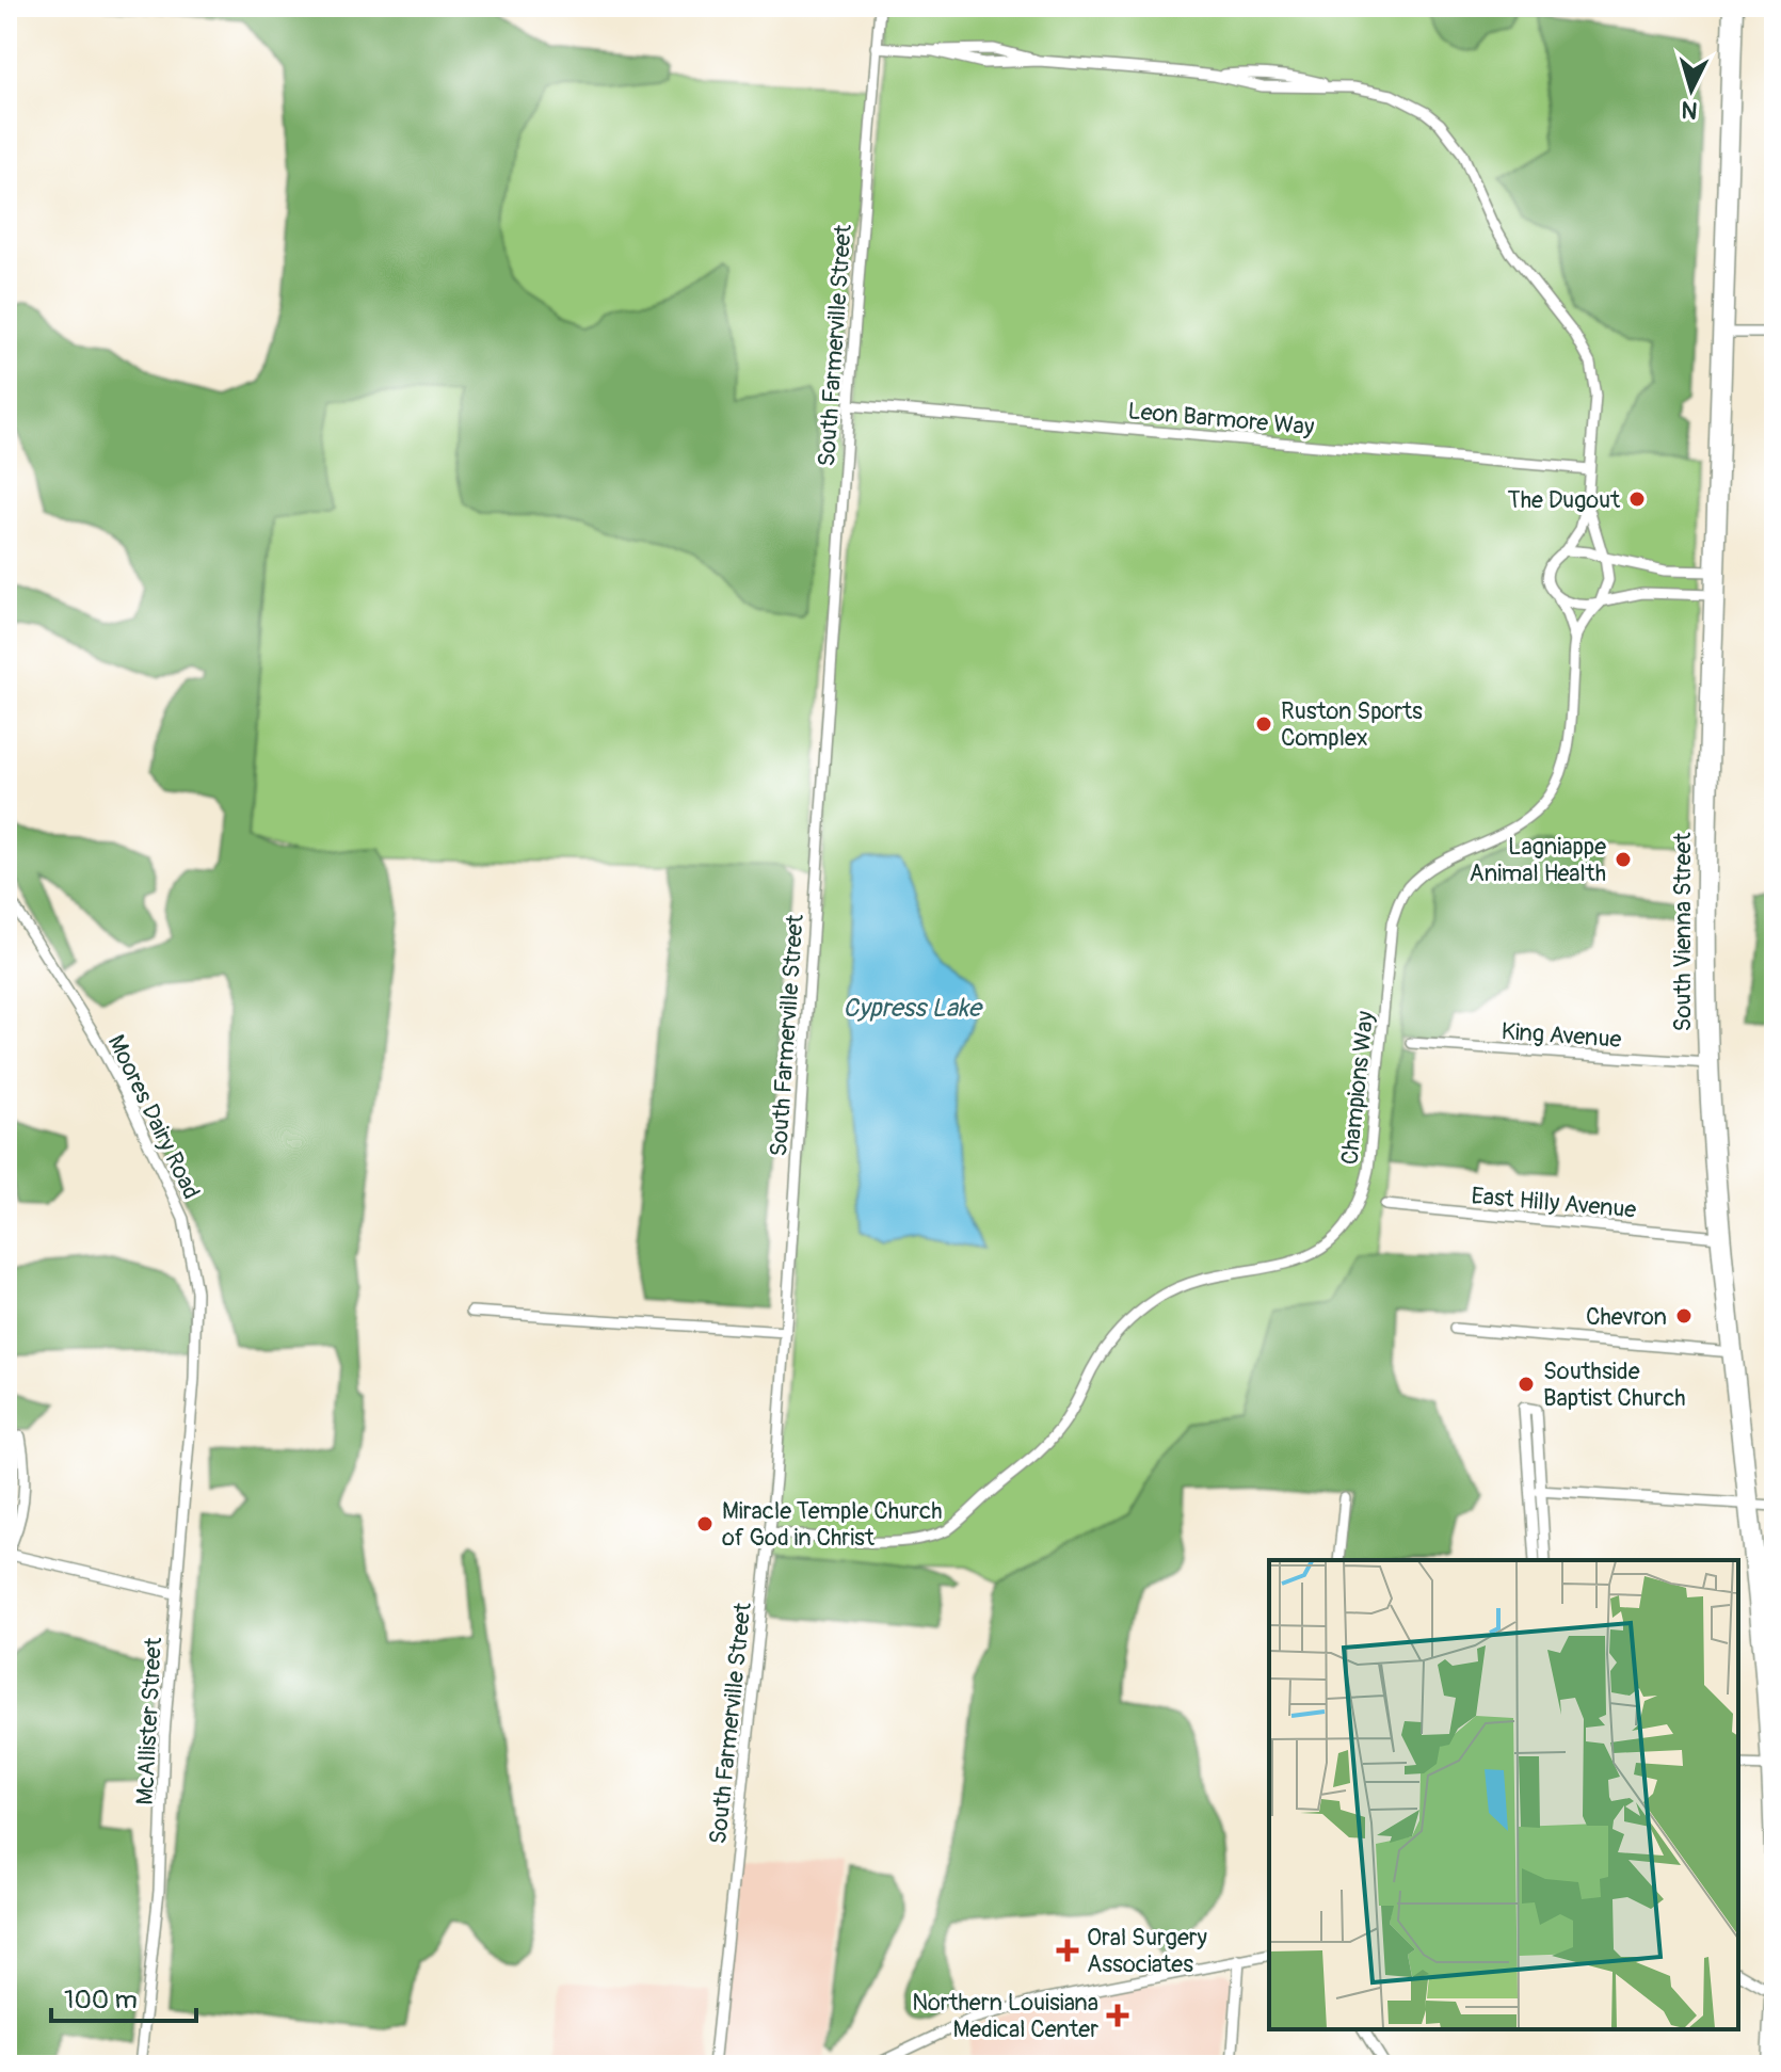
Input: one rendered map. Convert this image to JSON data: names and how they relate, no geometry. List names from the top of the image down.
{
  "streets": {
    "highway": ["South Vienna Street"],
    "street": [
      "South Farmerville Street",
      "Leon Barmore Way",
      "King Avenue",
      "Champions Way",
      "Moores Dairy Road",
      "East Hilly Avenue",
      "McAllister Street"
    ]
  },
  "crossings": [
    ["South Farmerville Street", "Leon Barmore Way"],
    ["South Farmerville Street", "Champions Way"],
    ["Leon Barmore Way", "Champions Way"],
    ["South Vienna Street", "King Avenue"],
    ["South Vienna Street", "East Hilly Avenue"],
    ["Moores Dairy Road", "McAllister Street"]
  ],
  "water": ["Cypress Lake"],
  "places": {
    "other": [
      "The Dugout",
      "Ruston Sports Complex",
      "Lagniappe Animal Health",
      "Chevron",
      "Southside Baptist Church",
      "Miracle Temple Church of God in Christ"
    ],
    "health": ["Oral Surgery Associates", "Northern Louisiana Medical Center"]
  },
  "scale_bar": "100 m",
  "north": "bottom"
}
